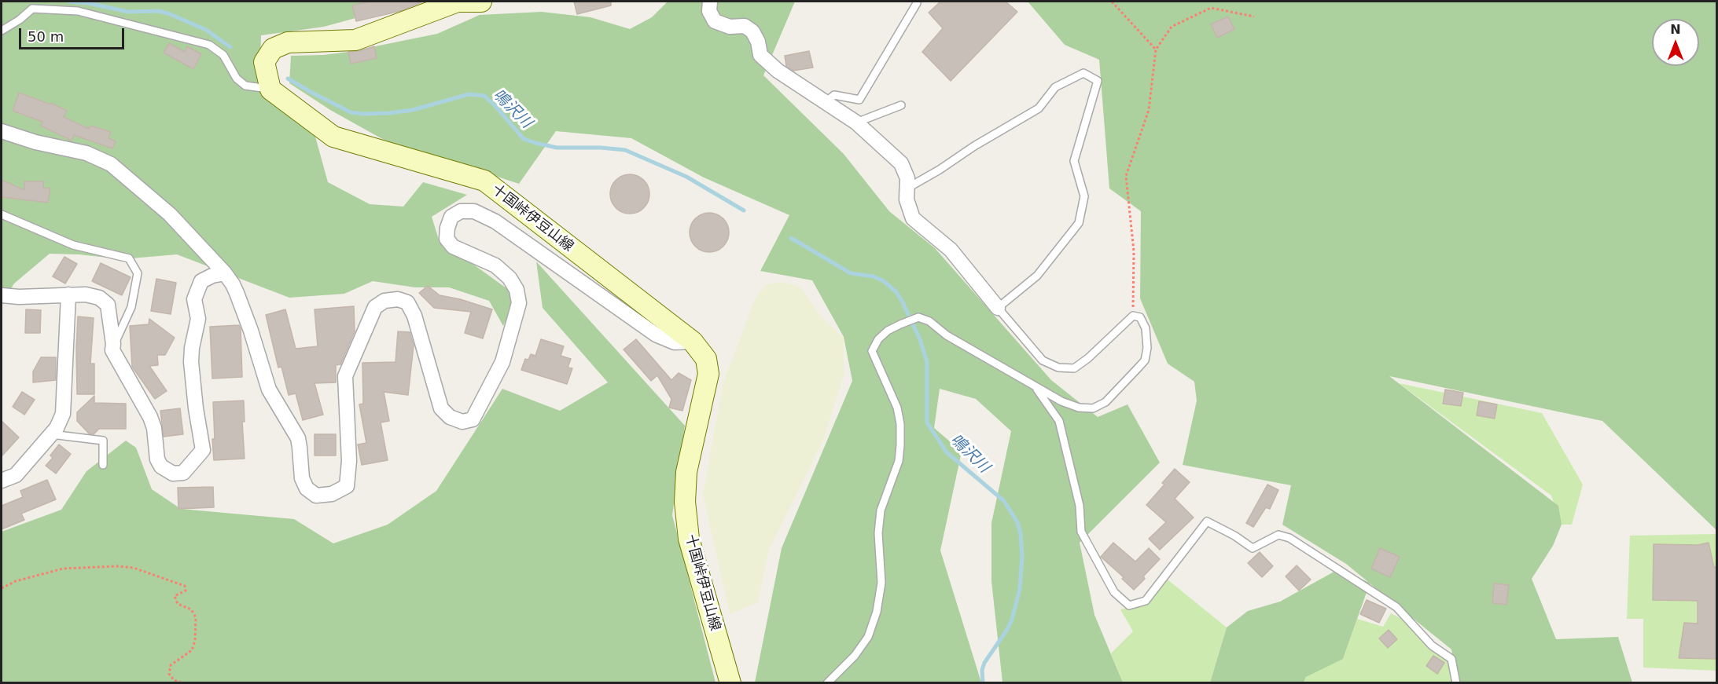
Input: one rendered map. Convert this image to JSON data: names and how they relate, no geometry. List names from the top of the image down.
{
  "streets": {
    "main road": ["十国峠伊豆山線"]
  },
  "water": ["鳴沢川"],
  "scale_bar": "50 m",
  "north": "top"
}
